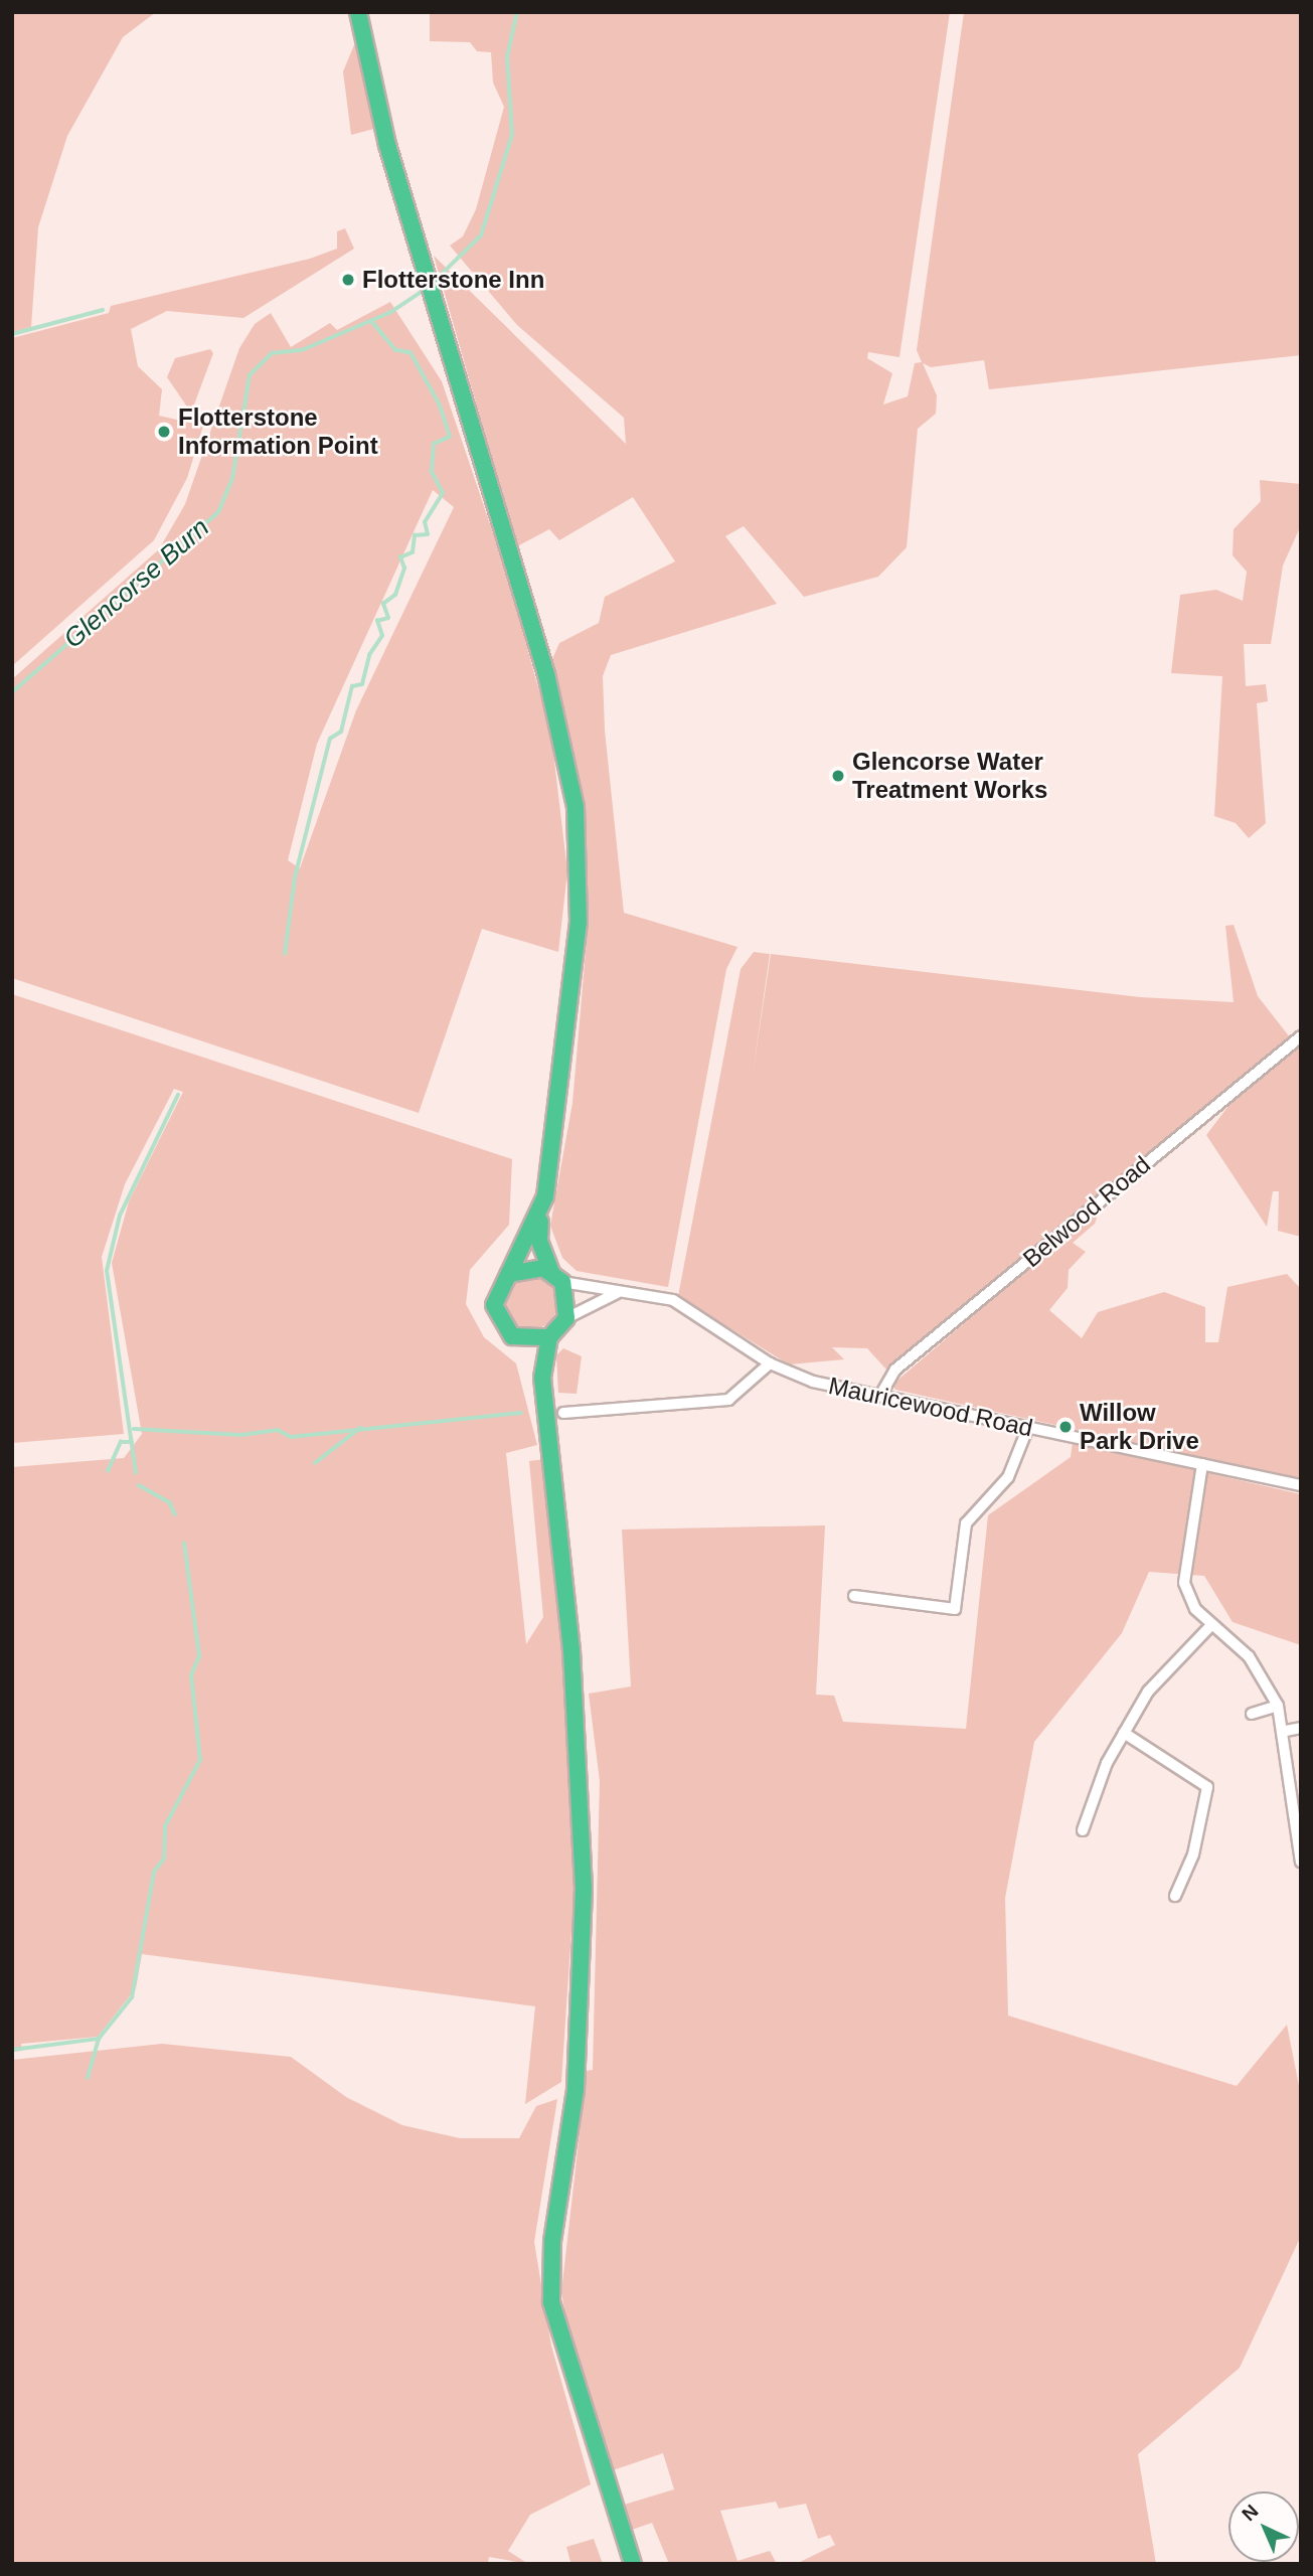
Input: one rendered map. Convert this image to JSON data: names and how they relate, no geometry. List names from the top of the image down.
{
  "streets": {
    "street": ["Belwood Road", "Mauricewood Road"]
  },
  "crossings": [
    ["Belwood Road", "Mauricewood Road"]
  ],
  "water": ["Glencorse Burn"],
  "places": [
    "Flotterstone Inn",
    "Flotterstone Information Point",
    "Glencorse Water Treatment Works",
    "Willow Park Drive"
  ],
  "north": "top left"
}
